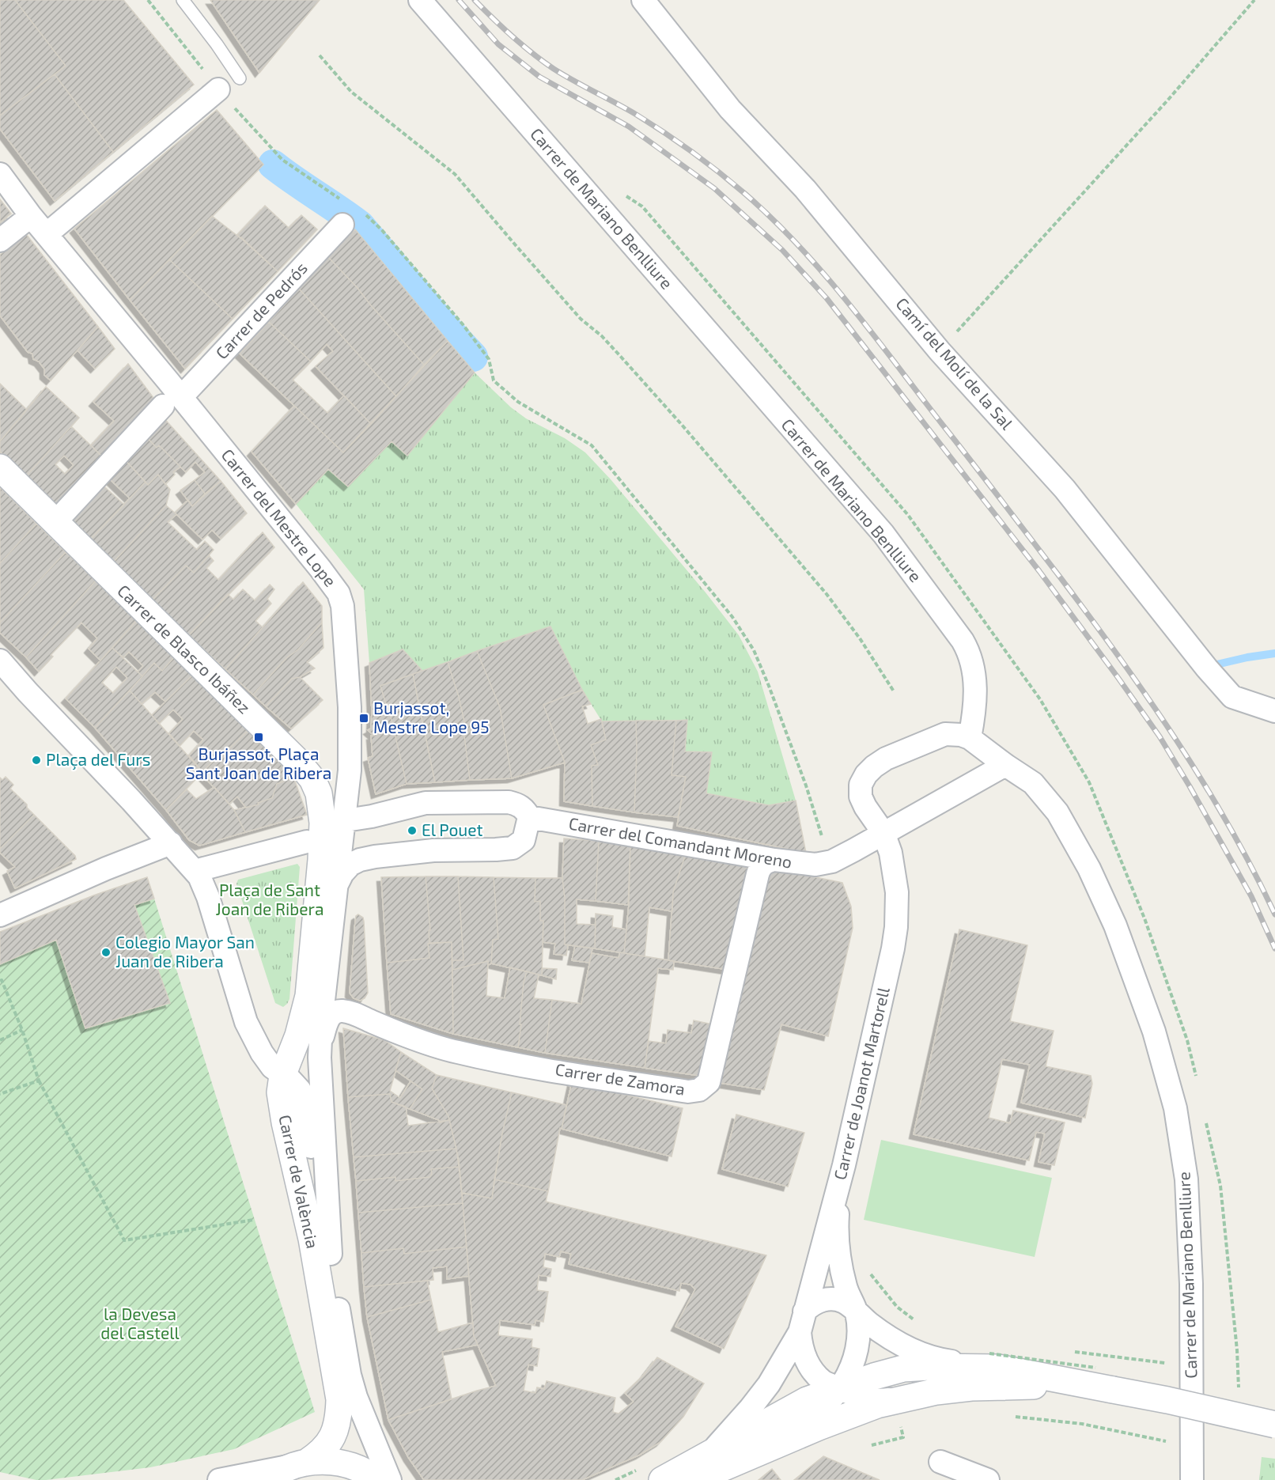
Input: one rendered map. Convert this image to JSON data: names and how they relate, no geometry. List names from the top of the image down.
{
  "streets": {
    "street": [
      "Carrer de Mariano Benlliure",
      "Carrer de Pedrós",
      "Camí del Molí de la Sal",
      "Carrer del Mestre Lope",
      "Carrer de Blasco Ibáñez",
      "Carrer del Comandant Moreno",
      "Carrer de Zamora",
      "Carrer de Joanot Martorell",
      "Carrer de València"
    ]
  },
  "crossings": [
    ["Carrer de Mariano Benlliure", "Carrer de Joanot Martorell"],
    ["Carrer de Pedrós", "Carrer del Mestre Lope"],
    ["Carrer de Pedrós", "Carrer de Blasco Ibáñez"],
    ["Carrer del Mestre Lope", "Carrer de Blasco Ibáñez"],
    ["Carrer del Mestre Lope", "Carrer de València"],
    ["Carrer de Blasco Ibáñez", "Carrer de València"],
    ["Carrer del Comandant Moreno", "Carrer de Zamora"],
    ["Carrer de Zamora", "Carrer de València"]
  ],
  "parks": ["Plaça de Sant Joan de Ribera", "la Devesa del Castell"],
  "places": {
    "transit": ["Burjassot, Mestre Lope 95", "Burjassot, Plaça Sant Joan de Ribera"],
    "other": ["Plaça del Furs", "El Pouet", "Colegio Mayor San Juan de Ribera"]
  }
}
